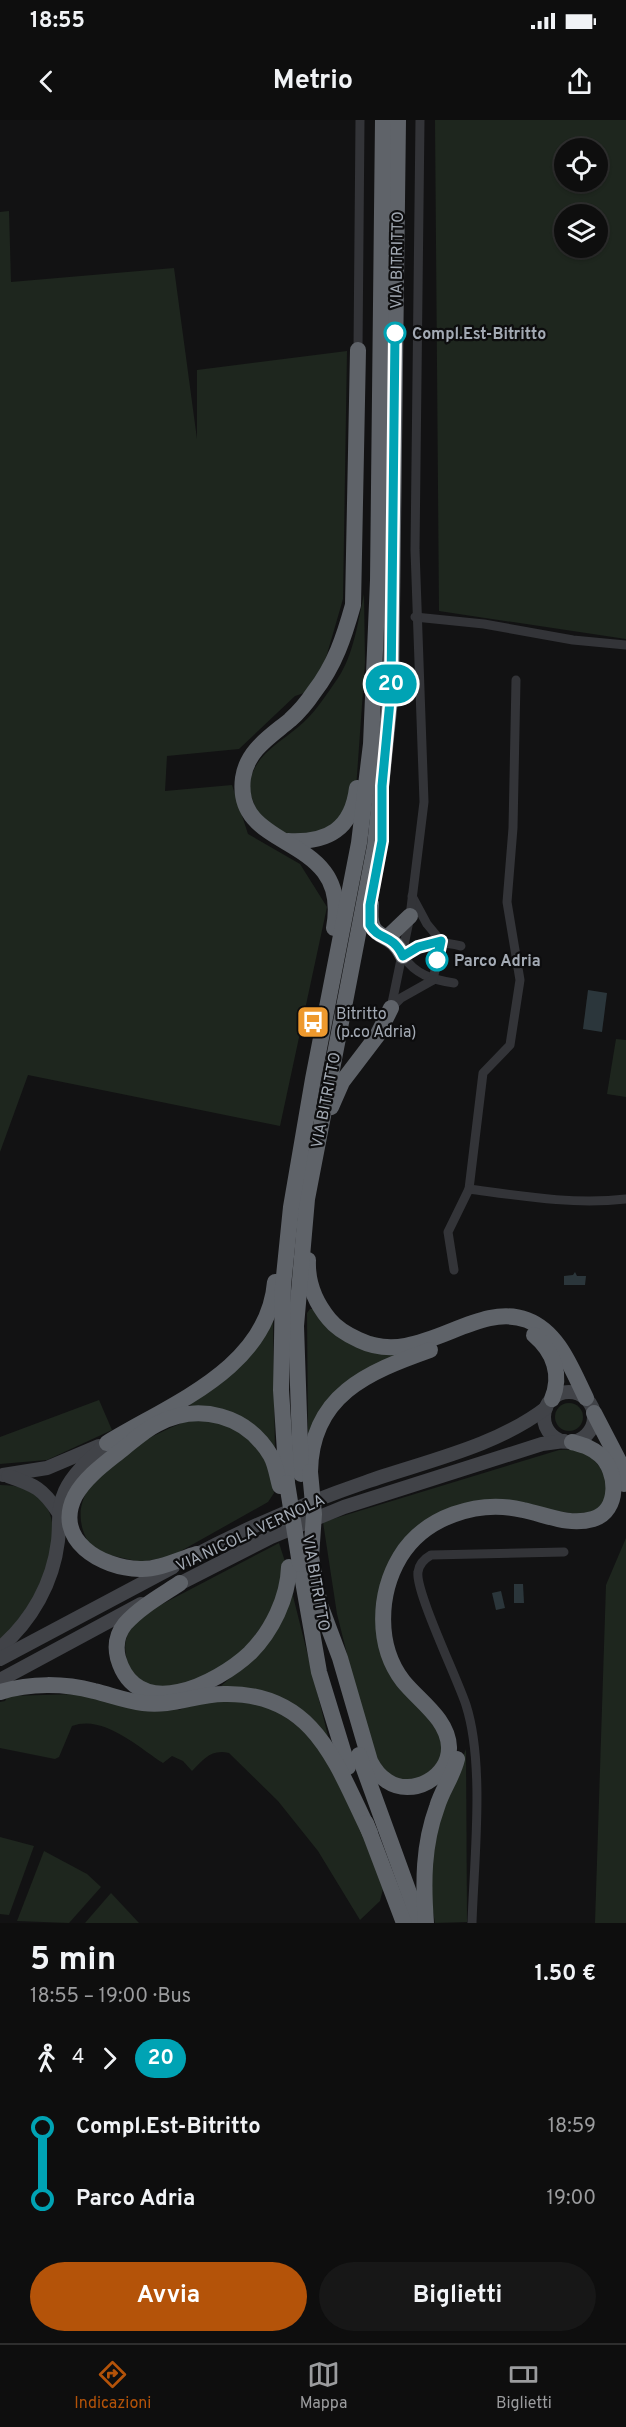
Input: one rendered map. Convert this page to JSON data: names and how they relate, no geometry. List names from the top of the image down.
{
  "streets": {
    "highway": ["VIA BITRITTO"],
    "main road": ["VIA NICOLA VERNOLA"]
  },
  "places": {
    "other": ["Compl.Est-Bitritto", "Parco Adria"],
    "bus stop": ["Bitritto (p.co Adria)"]
  },
  "lines": ["bus line 20"],
  "page": {
    "status": "18:55",
    "header": "Metrio",
    "on_map": "20",
    "heading": ["5 min", "18:55 – 19:00 · Bus", "1.50 €"],
    "legs": ["4", "20"],
    "list": [
      {
        "name": "Compl.Est-Bitritto",
        "value": "18:59"
      },
      {
        "name": "Parco Adria",
        "value": "19:00"
      }
    ],
    "buttons": ["Avvia", "Biglietti"],
    "tabs": ["Indicazioni", "Mappa", "Biglietti"]
  }
}
